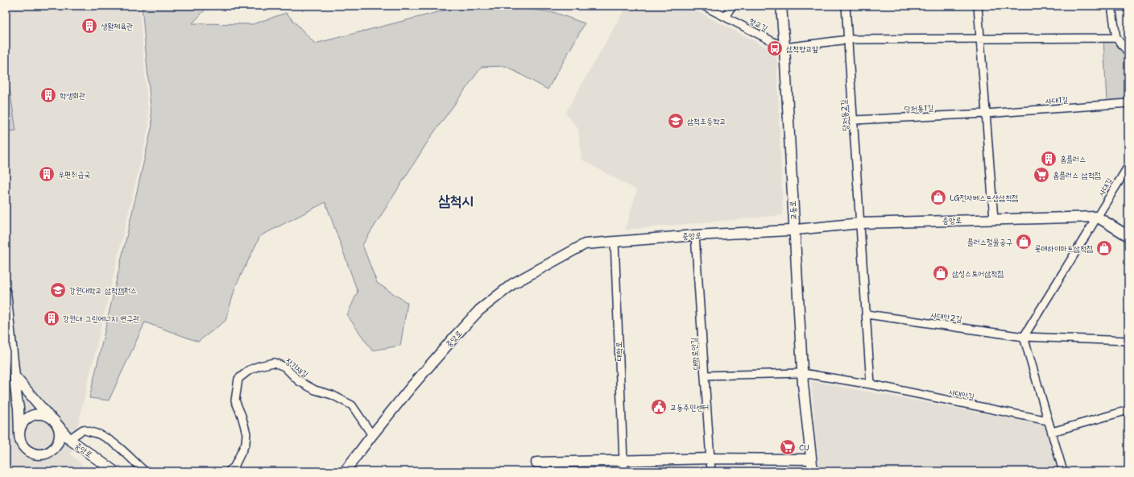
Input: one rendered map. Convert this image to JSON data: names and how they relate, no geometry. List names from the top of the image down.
{
  "streets": {
    "street": [
      "향교길",
      "사대1길",
      "당저동1길",
      "당저동2길",
      "사대길",
      "교동로",
      "중앙로",
      "사대안2길",
      "대학로",
      "대학로안길",
      "장기재길",
      "사대안길"
    ]
  },
  "crossings": [
    ["향교길", "교동로"],
    ["사대1길", "당저동1길"],
    ["당저동1길", "당저동2길"],
    ["당저동2길", "중앙로"],
    ["사대길", "중앙로"],
    ["교동로", "중앙로"],
    ["중앙로", "대학로"],
    ["중앙로", "대학로안길"],
    ["중앙로", "장기재길"]
  ],
  "districts": ["삼척시"],
  "places": {
    "building": [
      "생활체육관",
      "학생회관",
      "홈플러스",
      "우편취급국",
      "강원대 그린에너지 연구관"
    ],
    "bus stop": ["삼척향교앞"],
    "school or university": ["삼척초등학교", "강원대학교 삼척캠퍼스"],
    "supermarket": ["홈플러스 삼척점", "CU"],
    "shop": [
      "LG전자베스트샵삼척점",
      "플러스철물공구",
      "롯데하이마트삼척점",
      "삼성스토어삼척점"
    ],
    "public building": ["교동주민센터"]
  }
}
